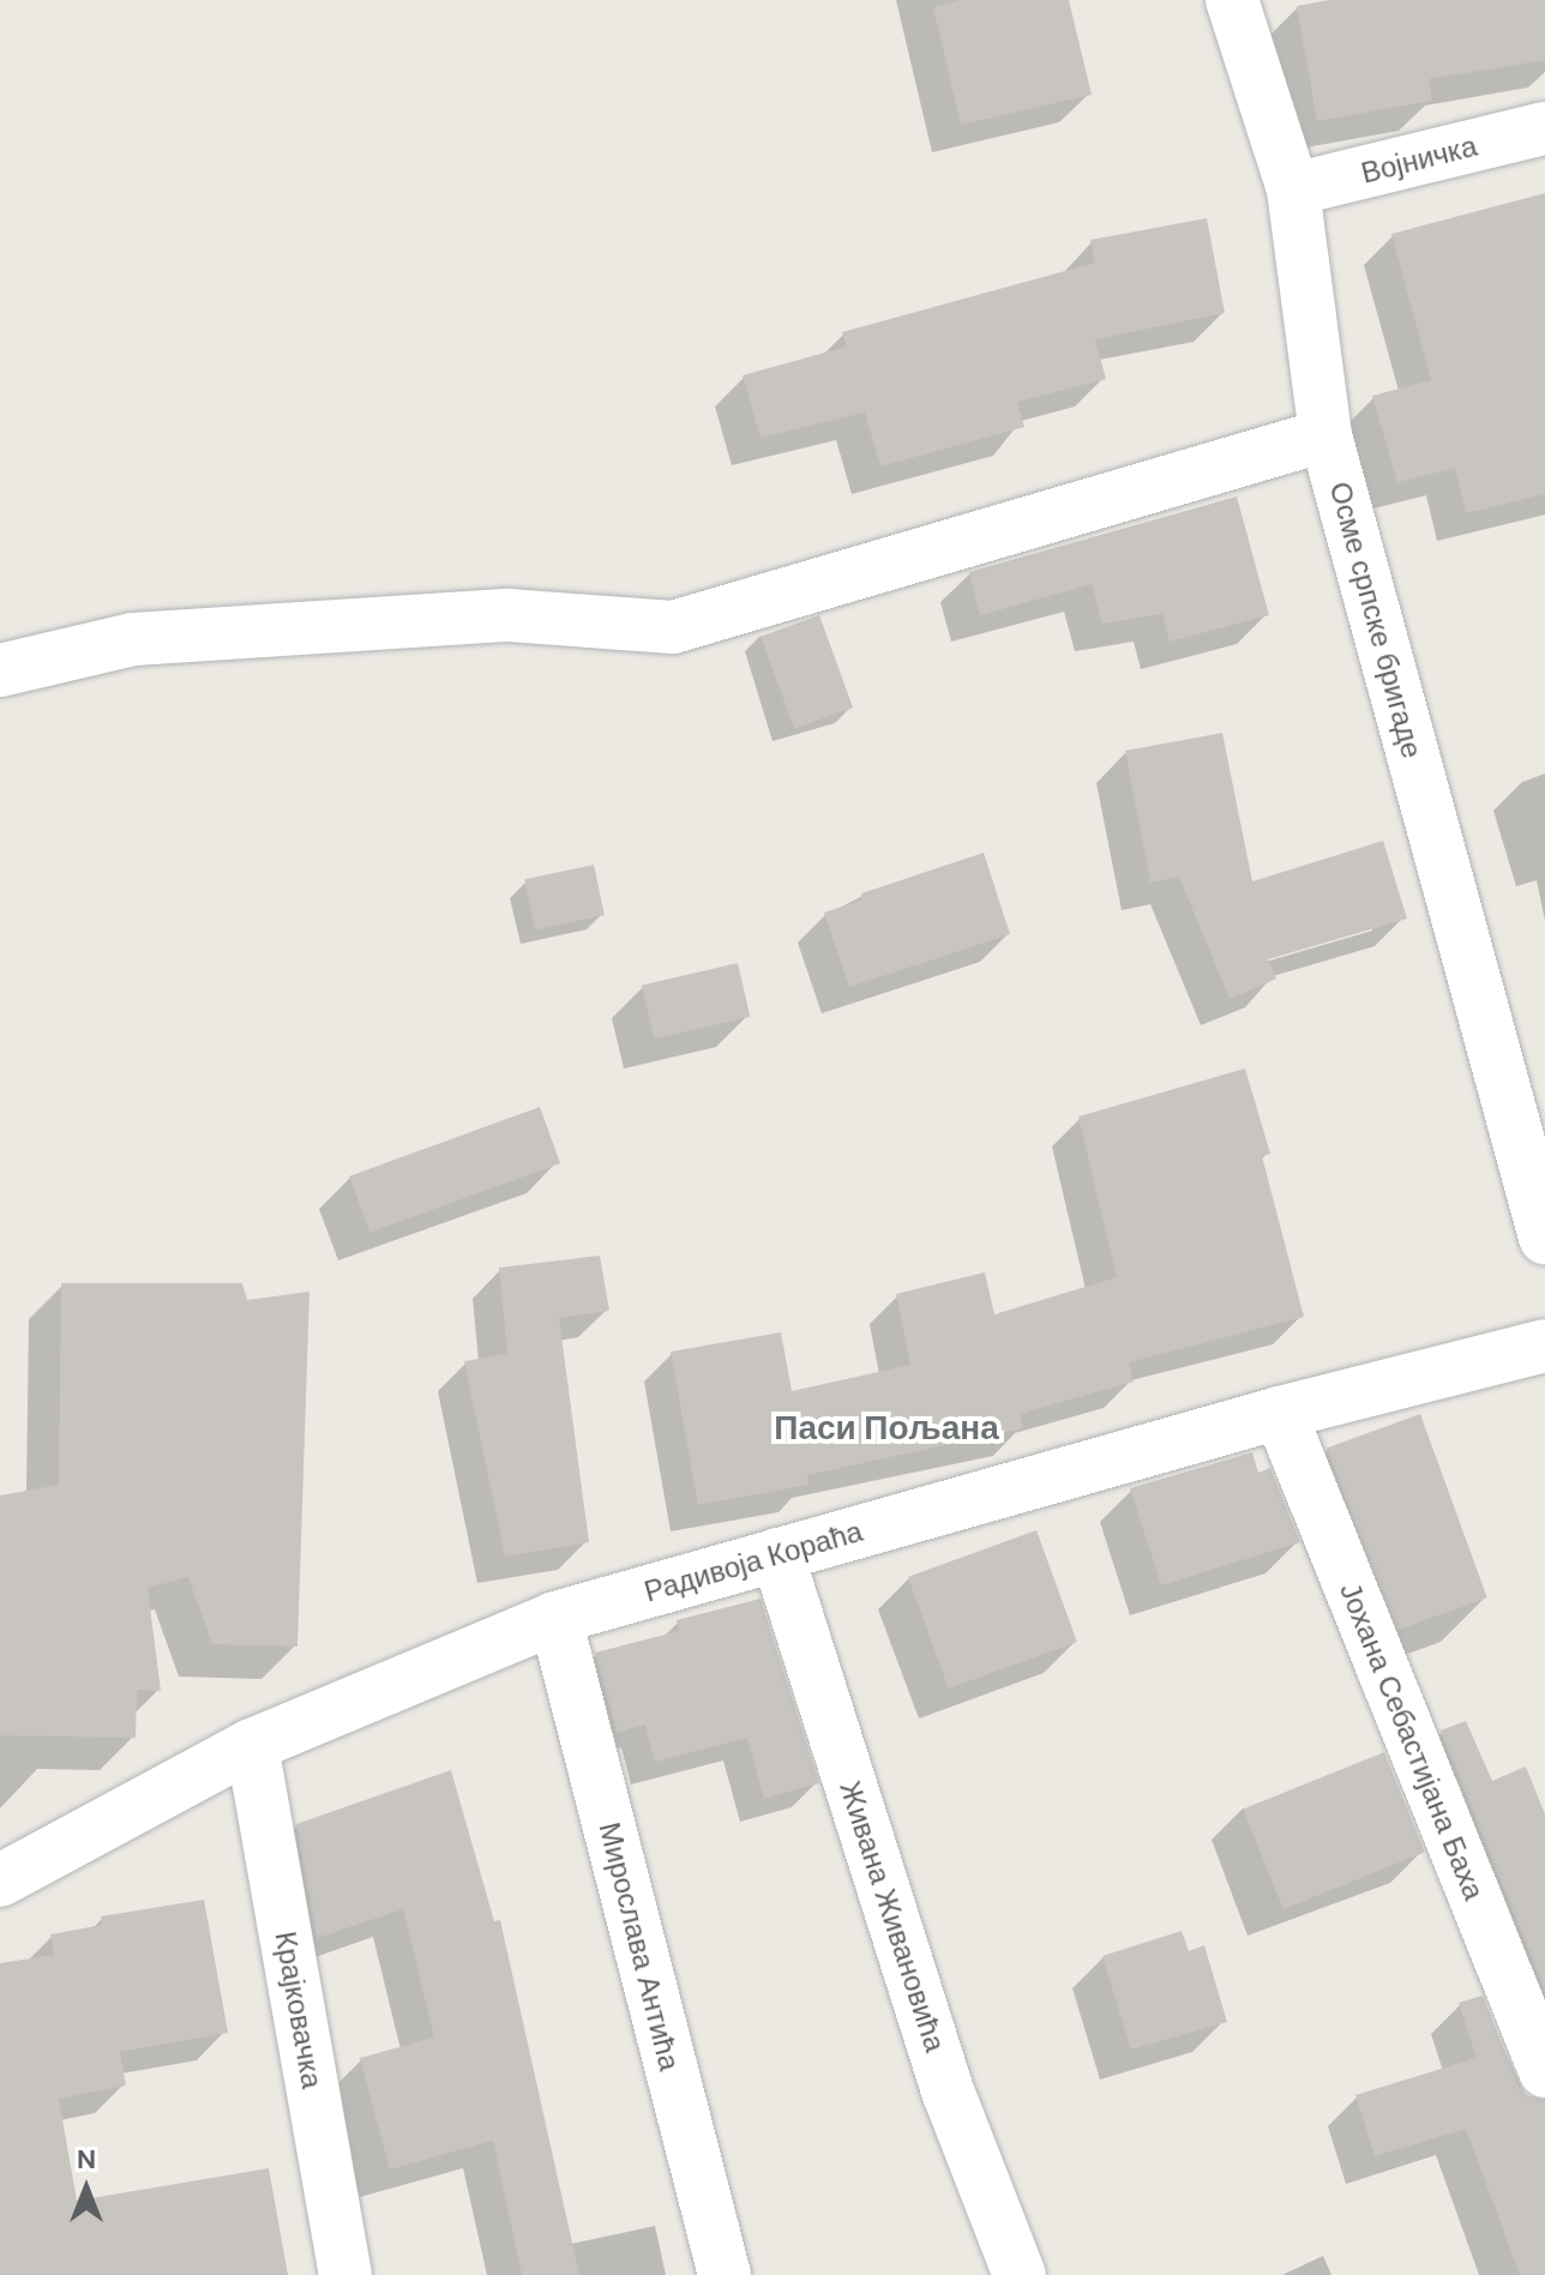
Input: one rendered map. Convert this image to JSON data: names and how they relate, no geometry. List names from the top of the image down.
{
  "streets": {
    "street": [
      "Војничка",
      "Осме српске бригаде",
      "Радивоја Кораћа",
      "Јохана Себастијана Баха",
      "Живана Живановића",
      "Мирослава Антића",
      "Крајковачка"
    ]
  },
  "crossings": [
    ["Војничка", "Осме српске бригаде"],
    ["Радивоја Кораћа", "Јохана Себастијана Баха"],
    ["Радивоја Кораћа", "Живана Живановића"],
    ["Радивоја Кораћа", "Мирослава Антића"],
    ["Радивоја Кораћа", "Крајковачка"]
  ],
  "districts": ["Паси Пољана"],
  "north": "top"
}
